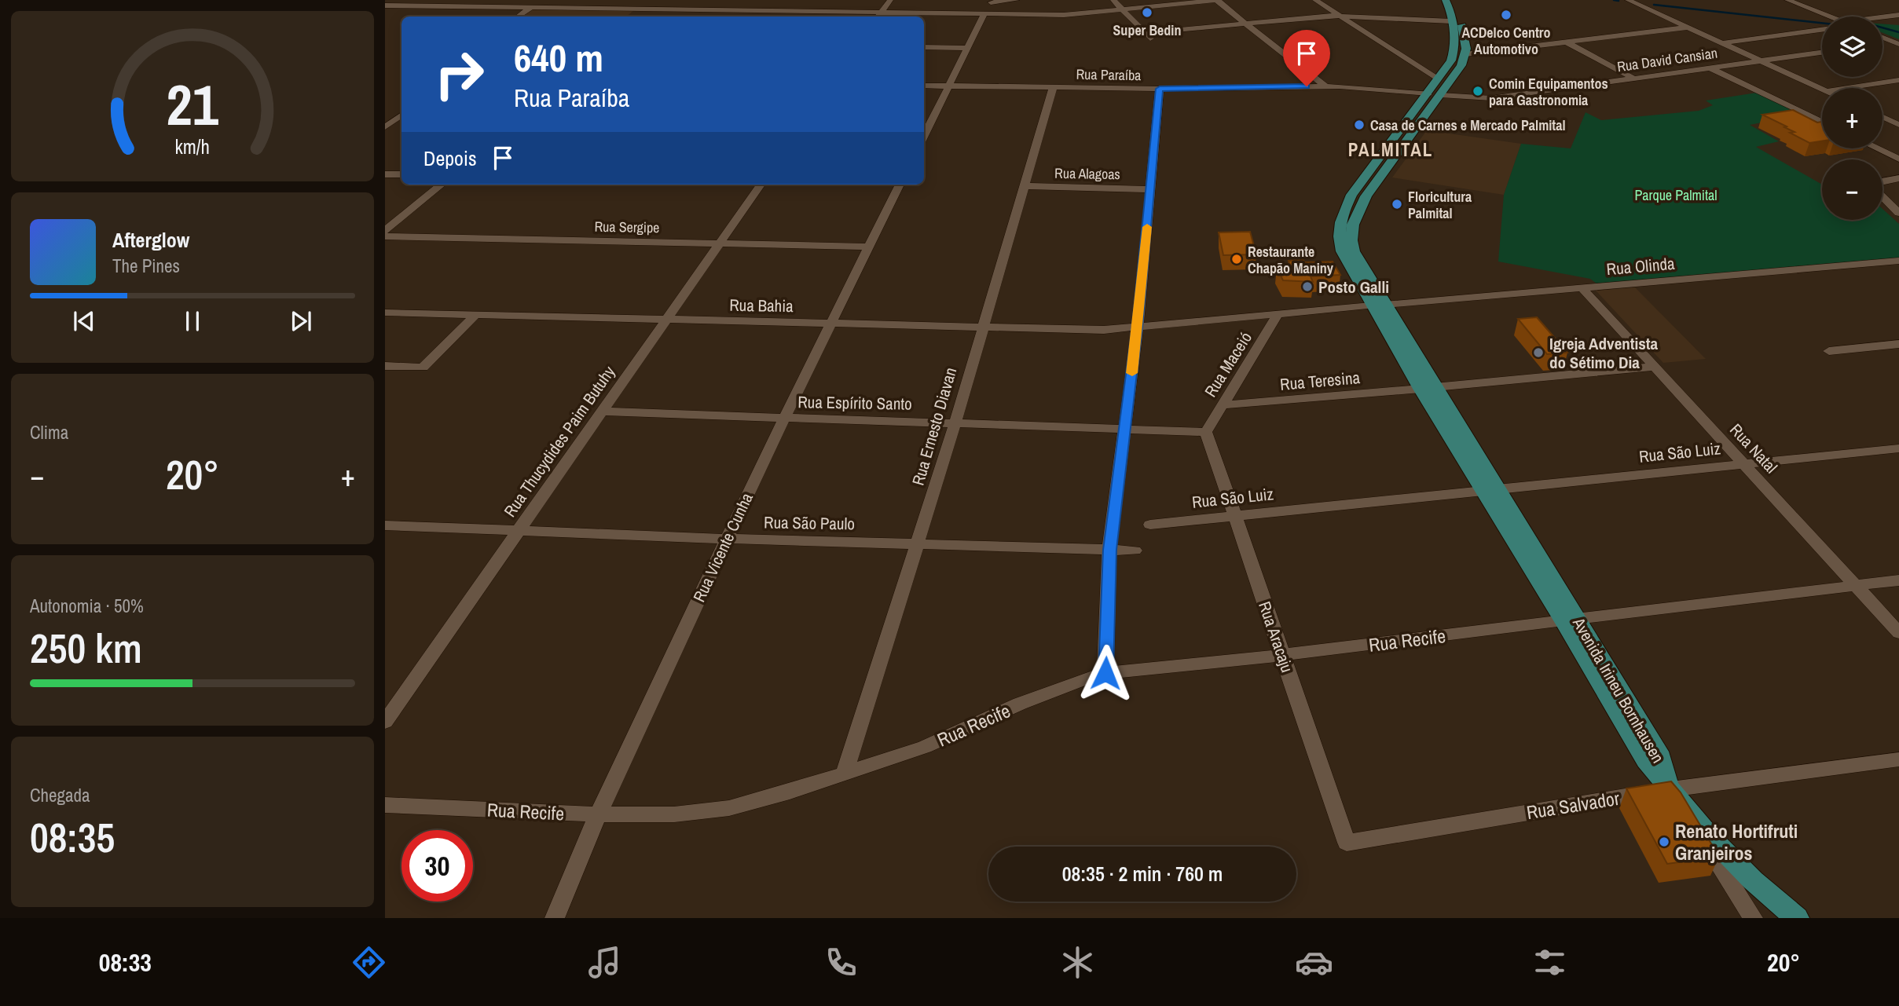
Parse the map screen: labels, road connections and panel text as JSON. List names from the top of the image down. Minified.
{"streets":{"main road":["Avenida Irineu Bornhausen"],"street":["Rua David Cansian","Rua Paraíba","Rua Alagoas","Rua Sergipe","Rua Olinda","Rua Bahia","Rua Maceió","Rua Teresina","Rua Espírito Santo","Rua Ernesto Diavan","Rua Thucydides Paim Butuhy","Rua Natal","Rua São Luiz","Rua São Paulo","Rua Vicente Cunha","Rua Aracaju","Rua Recife","Rua Salvador"]},"crossings":[["Rua David Cansian","Avenida Irineu Bornhausen"],["Rua Paraíba","Rua Ernesto Diavan"],["Rua Paraíba","Avenida Irineu Bornhausen"],["Rua Alagoas","Rua Ernesto Diavan"],["Rua Sergipe","Rua Thucydides Paim Butuhy"],["Rua Sergipe","Rua Vicente Cunha"],["Rua Olinda","Rua Bahia"],["Rua Olinda","Rua Maceió"],["Rua Olinda","Rua Natal"],["Rua Olinda","Avenida Irineu Bornhausen"],["Rua Bahia","Rua Ernesto Diavan"],["Rua Bahia","Rua Thucydides Paim Butuhy"],["Rua Bahia","Rua Vicente Cunha"],["Rua Maceió","Rua Teresina"],["Rua Maceió","Rua Espírito Santo"],["Rua Maceió","Rua Aracaju"],["Rua Teresina","Rua Natal"],["Rua Teresina","Avenida Irineu Bornhausen"],["Rua Espírito Santo","Rua Ernesto Diavan"],["Rua Espírito Santo","Rua Thucydides Paim Butuhy"],["Rua Espírito Santo","Rua Vicente Cunha"],["Rua Espírito Santo","Rua Aracaju"],["Rua Ernesto Diavan","Rua São Paulo"],["Rua Ernesto Diavan","Rua Recife"],["Rua Thucydides Paim Butuhy","Rua São Paulo"],["Rua Natal","Rua São Luiz"],["Rua Natal","Rua Recife"],["Rua São Luiz","Rua Aracaju"],["Rua São Luiz","Avenida Irineu Bornhausen"],["Rua São Paulo","Rua Vicente Cunha"],["Rua Vicente Cunha","Rua Recife"],["Rua Aracaju","Rua Recife"],["Rua Aracaju","Rua Salvador"],["Rua Recife","Avenida Irineu Bornhausen"],["Avenida Irineu Bornhausen","Rua Salvador"]],"districts":["PALMITAL"],"parks":["Parque Palmital"],"places":["Super Bedin","ACDelco Centro Automotivo","Comin Equipamentos para Gastronomia","Casa de Carnes e Mercado Palmital","Floricultura Palmital","Restaurante Chapão Maniny","Posto Galli","Igreja Adventista do Sétimo Dia","Renato Hortifruti Granjeiros"],"page":{"map_buttons":["+","−"],"turn":["640 m","Rua Paraíba"],"then":"Depois","song":["Afterglow","The Pines"],"tile":["Clima",["Autonomia · 50%","250 km"],["Chegada","08:35"]],"heat":["−","20°","+"],"limit":"30","trip":"08:35 · 2 min · 760 m","tabs":["08:33","20°"],"gauge":["21","km/h"]}}
